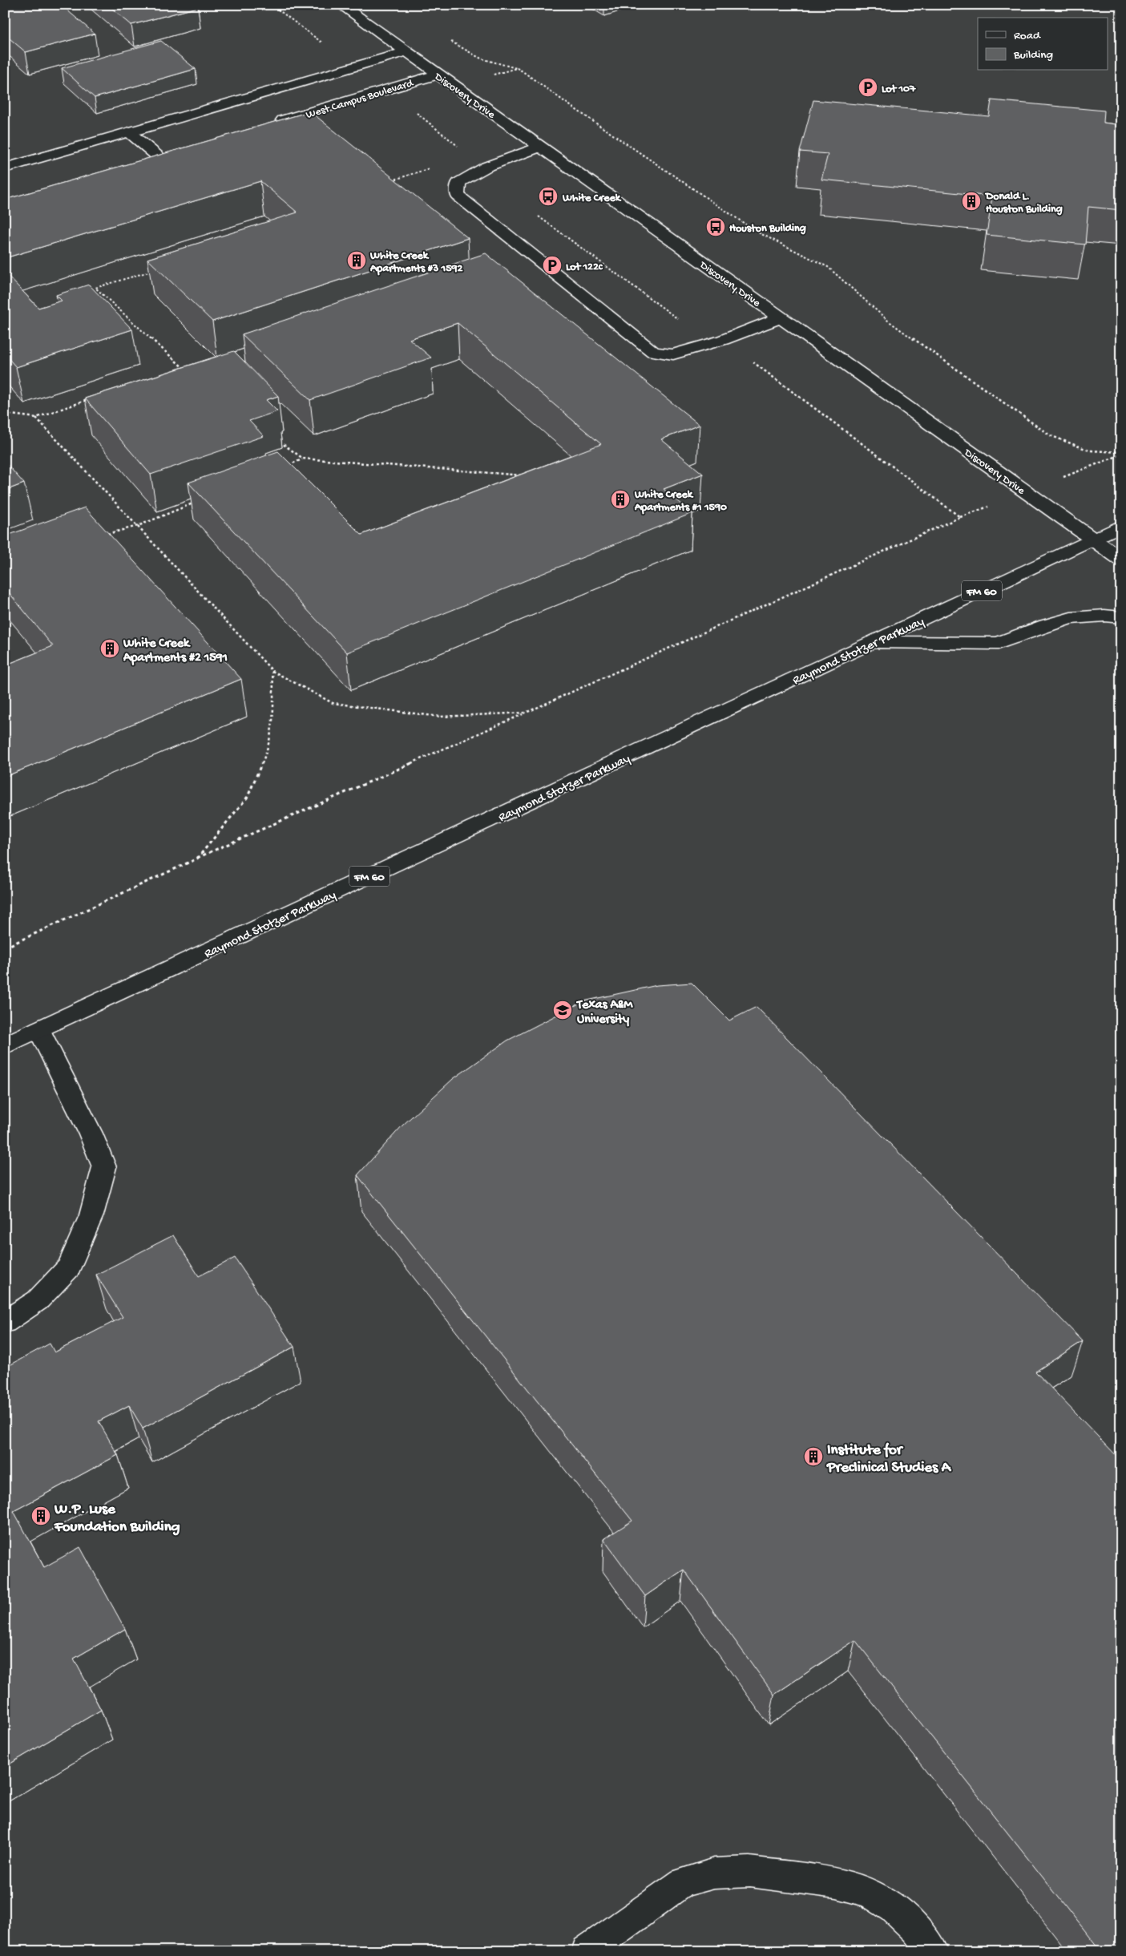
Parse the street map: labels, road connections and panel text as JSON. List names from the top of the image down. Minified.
{"streets":{"street":["Discovery Drive","West Campus Boulevard","FM 60","Raymond Stotzer Parkway"]},"crossings":[["Discovery Drive","West Campus Boulevard"],["Discovery Drive","Raymond Stotzer Parkway"]],"places":{"parking":["Lot 107","Lot 122c"],"bus stop":["White Creek","Houston Building"],"building":["Donald L. Houston Building","White Creek Apartments #3 1592","White Creek Apartments #1 1590","White Creek Apartments #2 1591","Institute for Preclinical Studies A","W.P. Luse Foundation Building"],"school or university":["Texas A&M University"]},"legend":["Road","Building"]}
